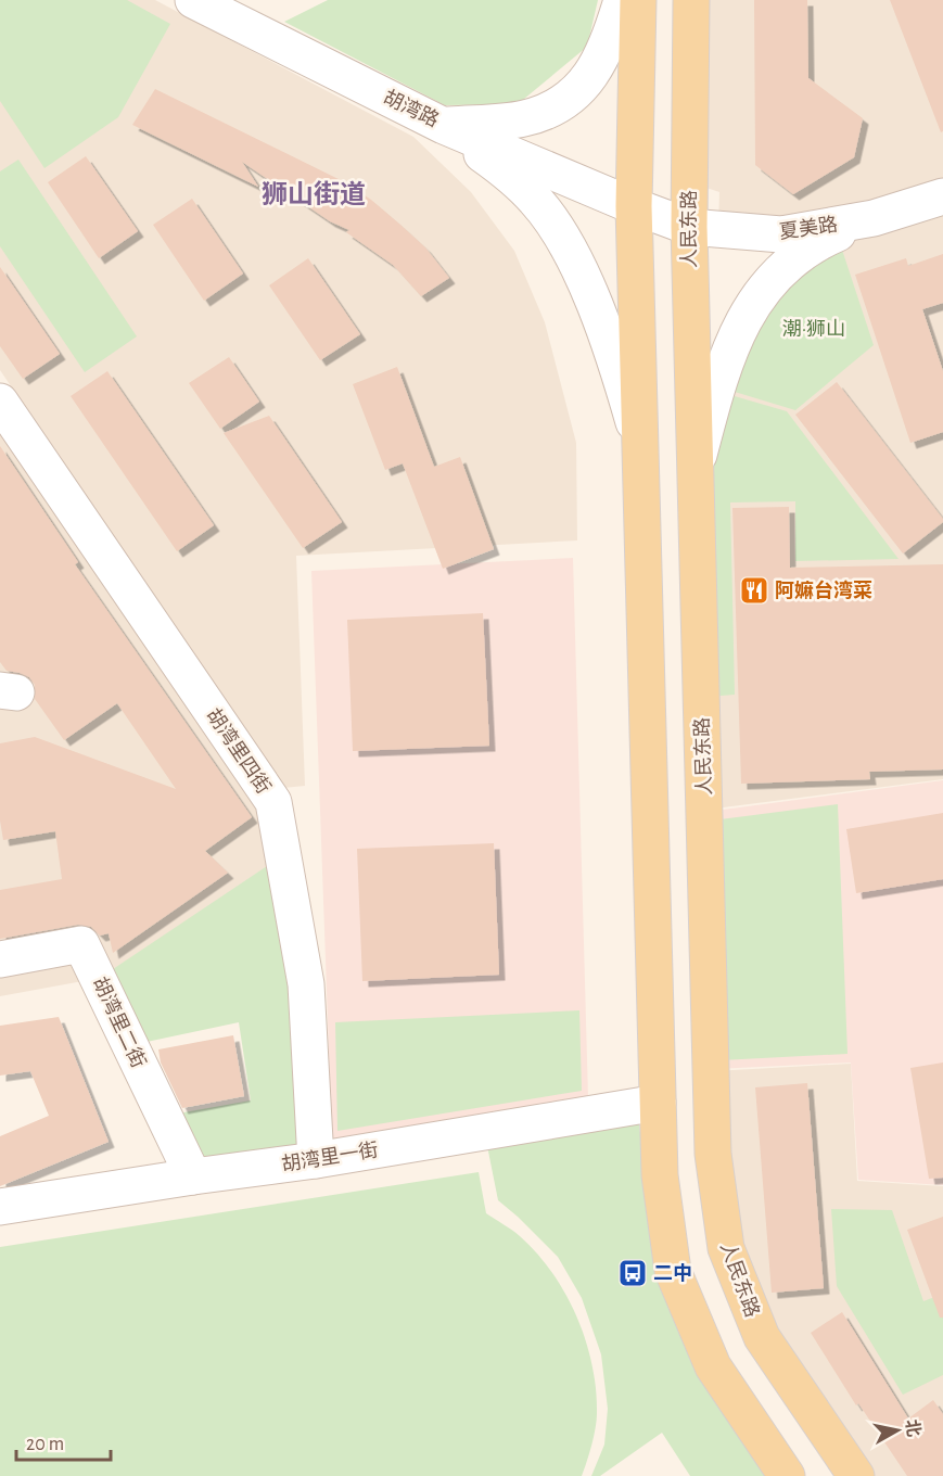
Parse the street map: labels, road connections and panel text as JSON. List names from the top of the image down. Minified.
{"streets":{"main road":["人民东路"],"street":["胡湾路","夏美路","胡湾里四街","胡湾里二街","胡湾里一街"]},"crossings":[["胡湾路","夏美路"],["夏美路","人民东路"],["胡湾里四街","胡湾里一街"],["胡湾里二街","胡湾里一街"]],"districts":["狮山街道"],"parks":["潮·狮山"],"places":{"restaurant":["阿嫲台湾菜"],"bus stop":["二中"]},"scale_bar":"20 m","north":"right"}
